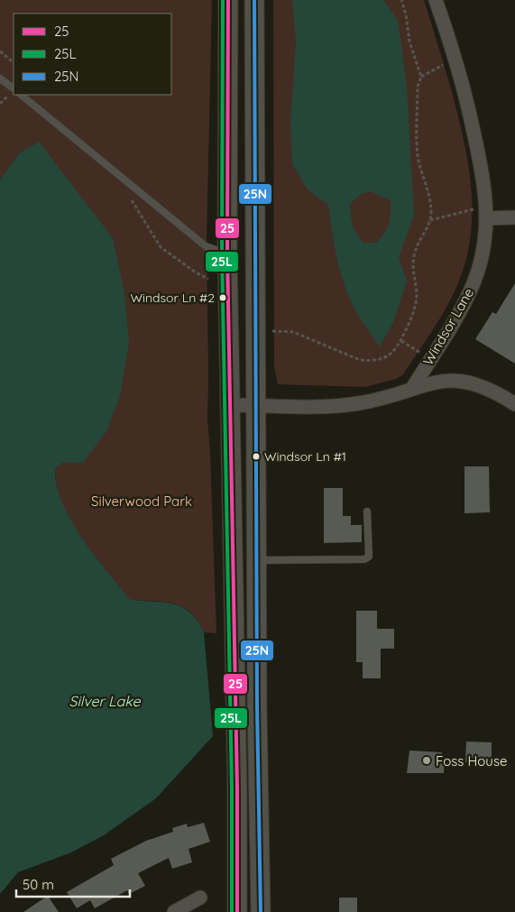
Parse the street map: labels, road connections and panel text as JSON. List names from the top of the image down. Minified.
{"streets":{"street":["Windsor Lane"]},"water":["Silver Lake"],"parks":["Silverwood Park"],"places":["Windsor Ln #2","Windsor Ln #1","Foss House"],"lines":["transit line 25","transit line 25L","transit line 25N"],"legend":["25","25L","25N"],"scale_bar":"50 m"}
